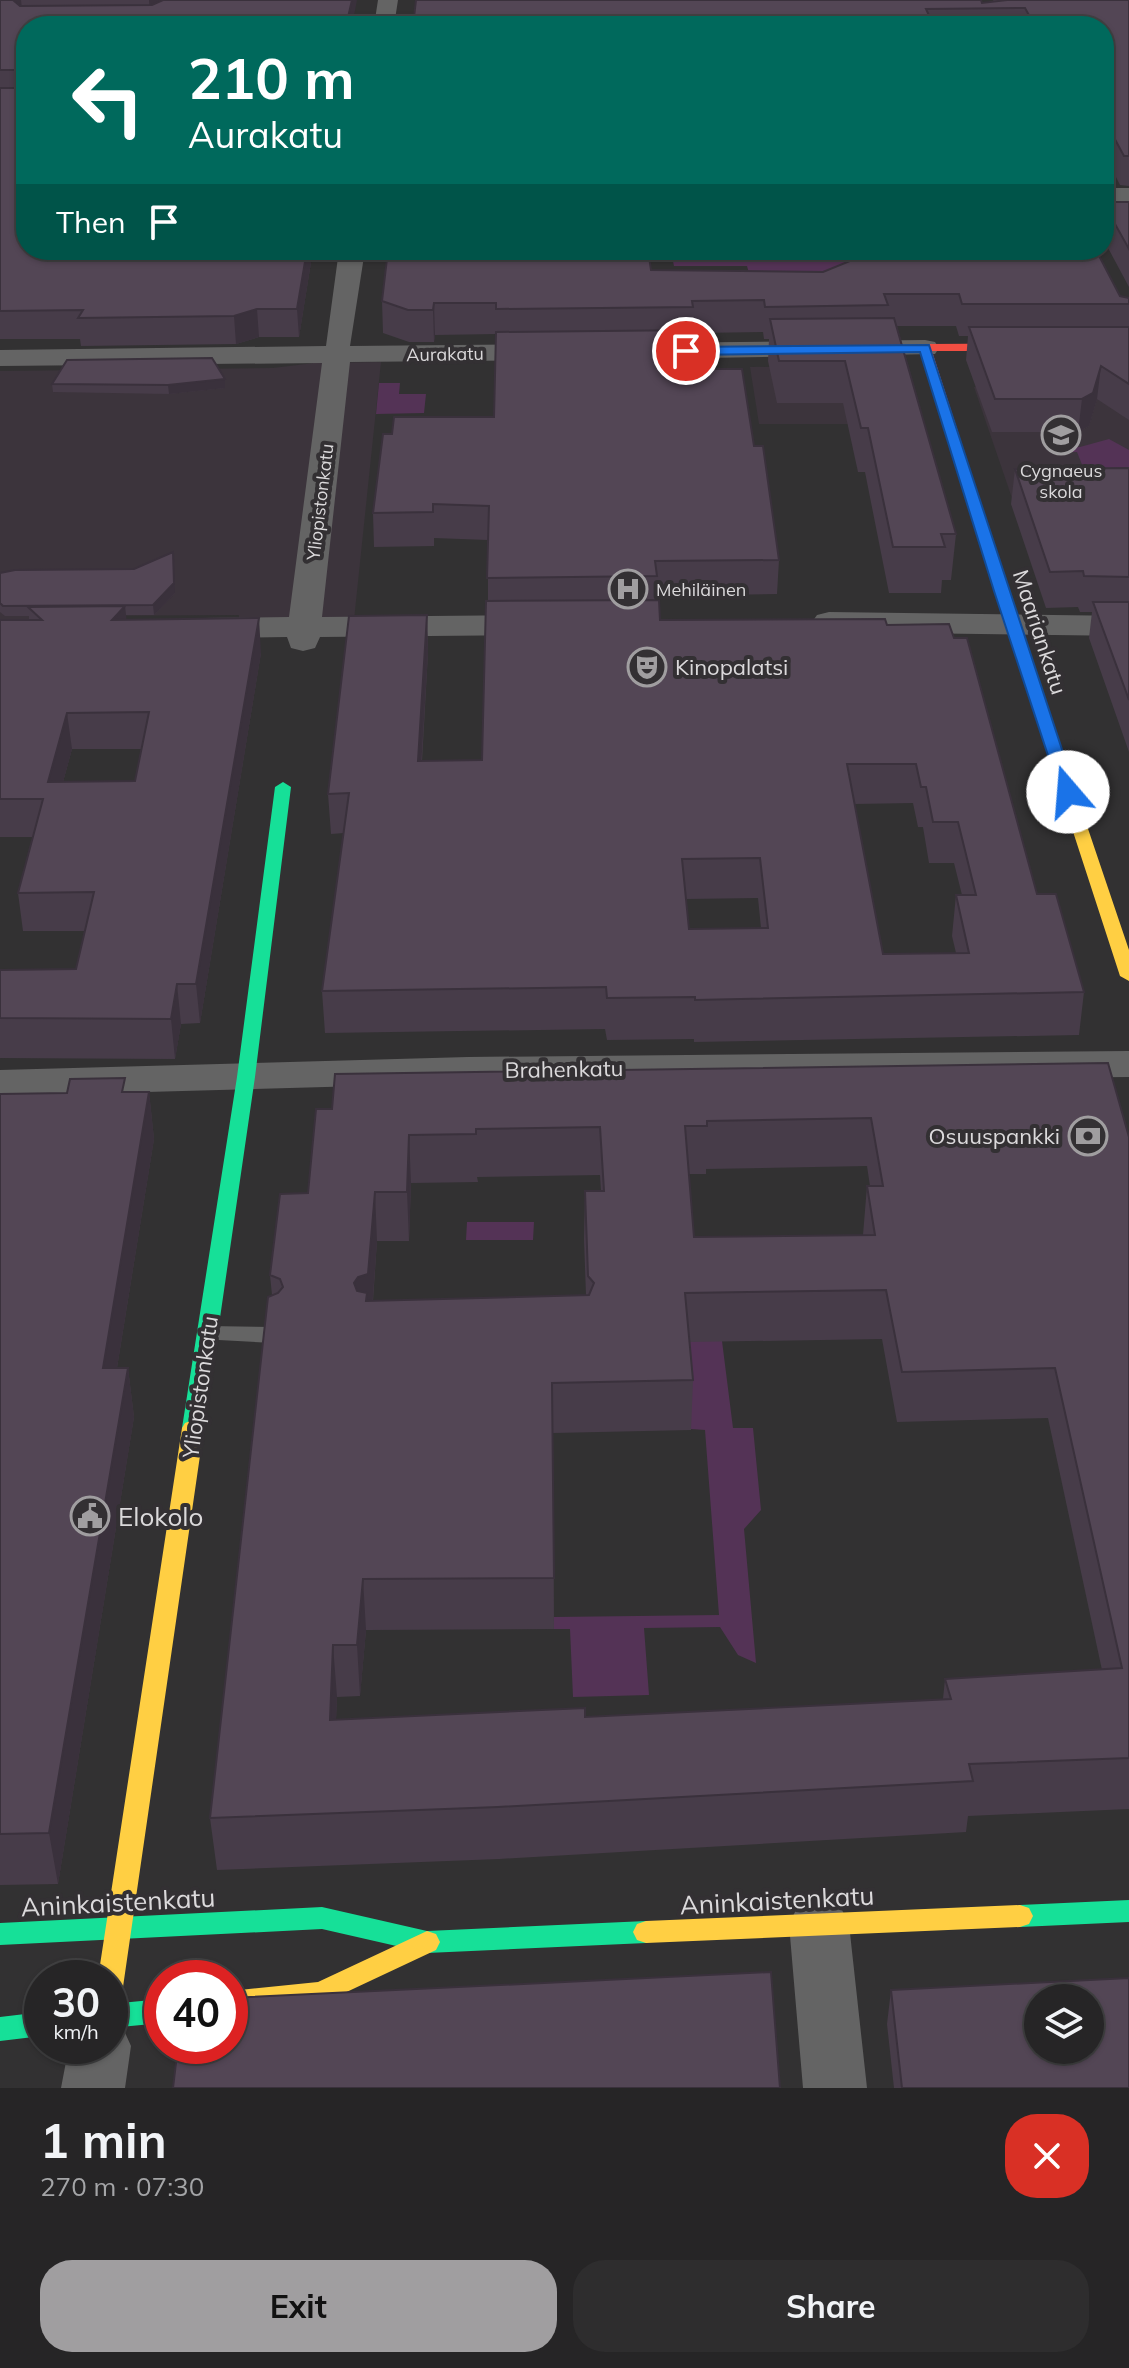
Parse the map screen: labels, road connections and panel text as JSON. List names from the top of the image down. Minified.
{"streets":{"street":["Aurakatu","Yliopistonkatu","Maariankatu","Brahenkatu","Aninkaistenkatu"]},"crossings":[["Yliopistonkatu","Brahenkatu"],["Yliopistonkatu","Aninkaistenkatu"]],"places":{"school or university":["Cygnaeus skola"],"hospital":["Mehiläinen"],"theatre":["Kinopalatsi"],"bank":["Osuuspankki"],"public building":["Elokolo"]},"page":{"turn":["210 m","Aurakatu"],"then":"Then","speed":"30 km/h","limit":"40","heading":["1 min","270 m · 07:30"],"buttons":["Exit","Share"]}}
